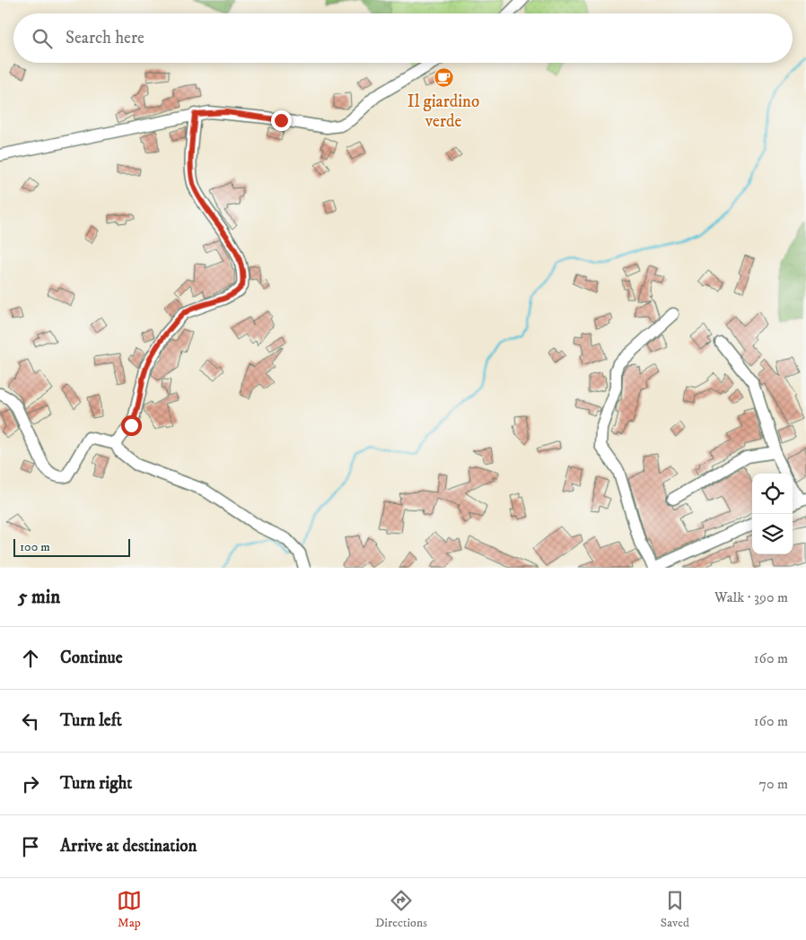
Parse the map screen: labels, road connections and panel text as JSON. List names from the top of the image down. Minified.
{"places":{"cafe":["Il giardino verde"]},"scale_bar":"100 m","page":{"search":"Search here","scale":"100 m","heading":["5 min","Walk · 390 m"],"list":[["Continue","160 m"],["Turn left","160 m"],["Turn right","70 m"],"Arrive at destination"],"nav":["Map","Directions","Saved"]}}
